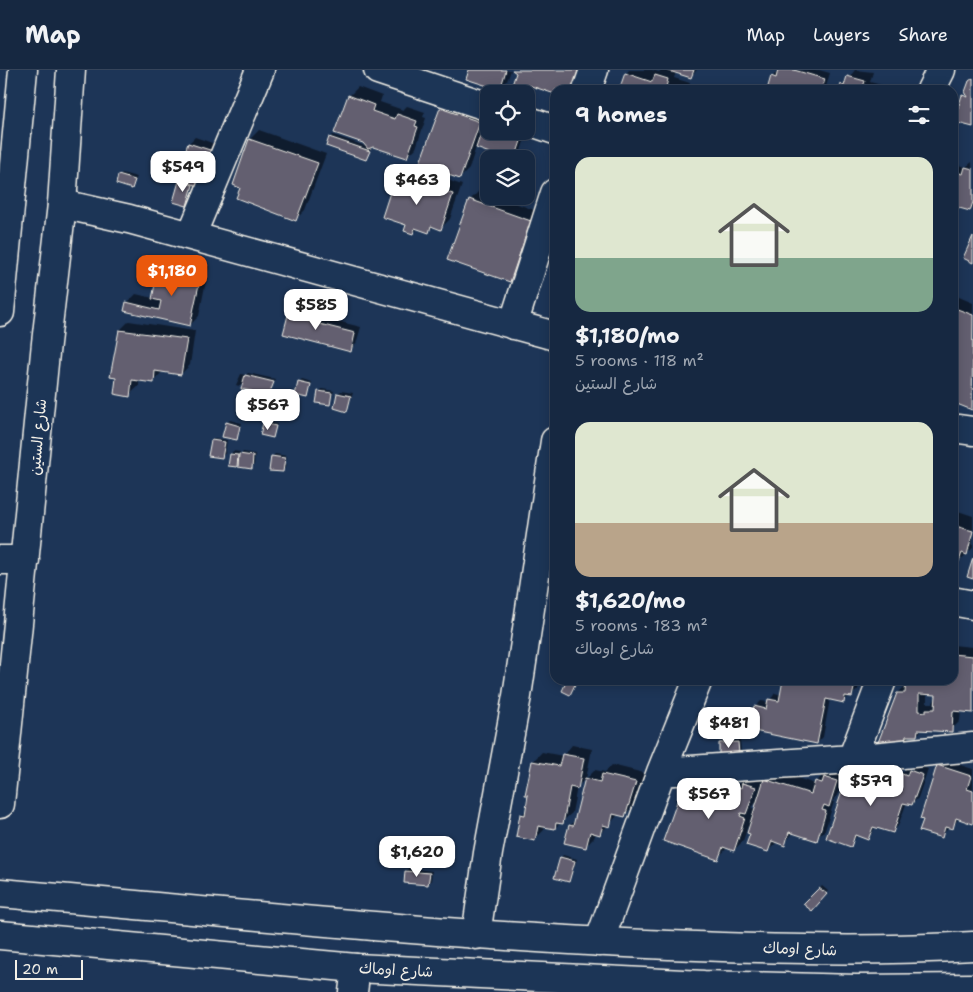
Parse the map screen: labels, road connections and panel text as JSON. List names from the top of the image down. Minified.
{"streets":{"main road":["شارع الستين","شارع اوماك"]},"scale_bar":"20 m","page":{"header":"Map","nav":["Map","Layers","Share"],"heading":"9 homes","list":[{"name":"$1,180/mo","note":"5 rooms · 118 m² · شارع الستين"},{"name":"$1,620/mo","note":"5 rooms · 183 m² · شارع اوماك"}],"price":["$549","$463","$1,180","$585","$567","$481","$579","$567","$1,620"],"scale":"20 m"}}
